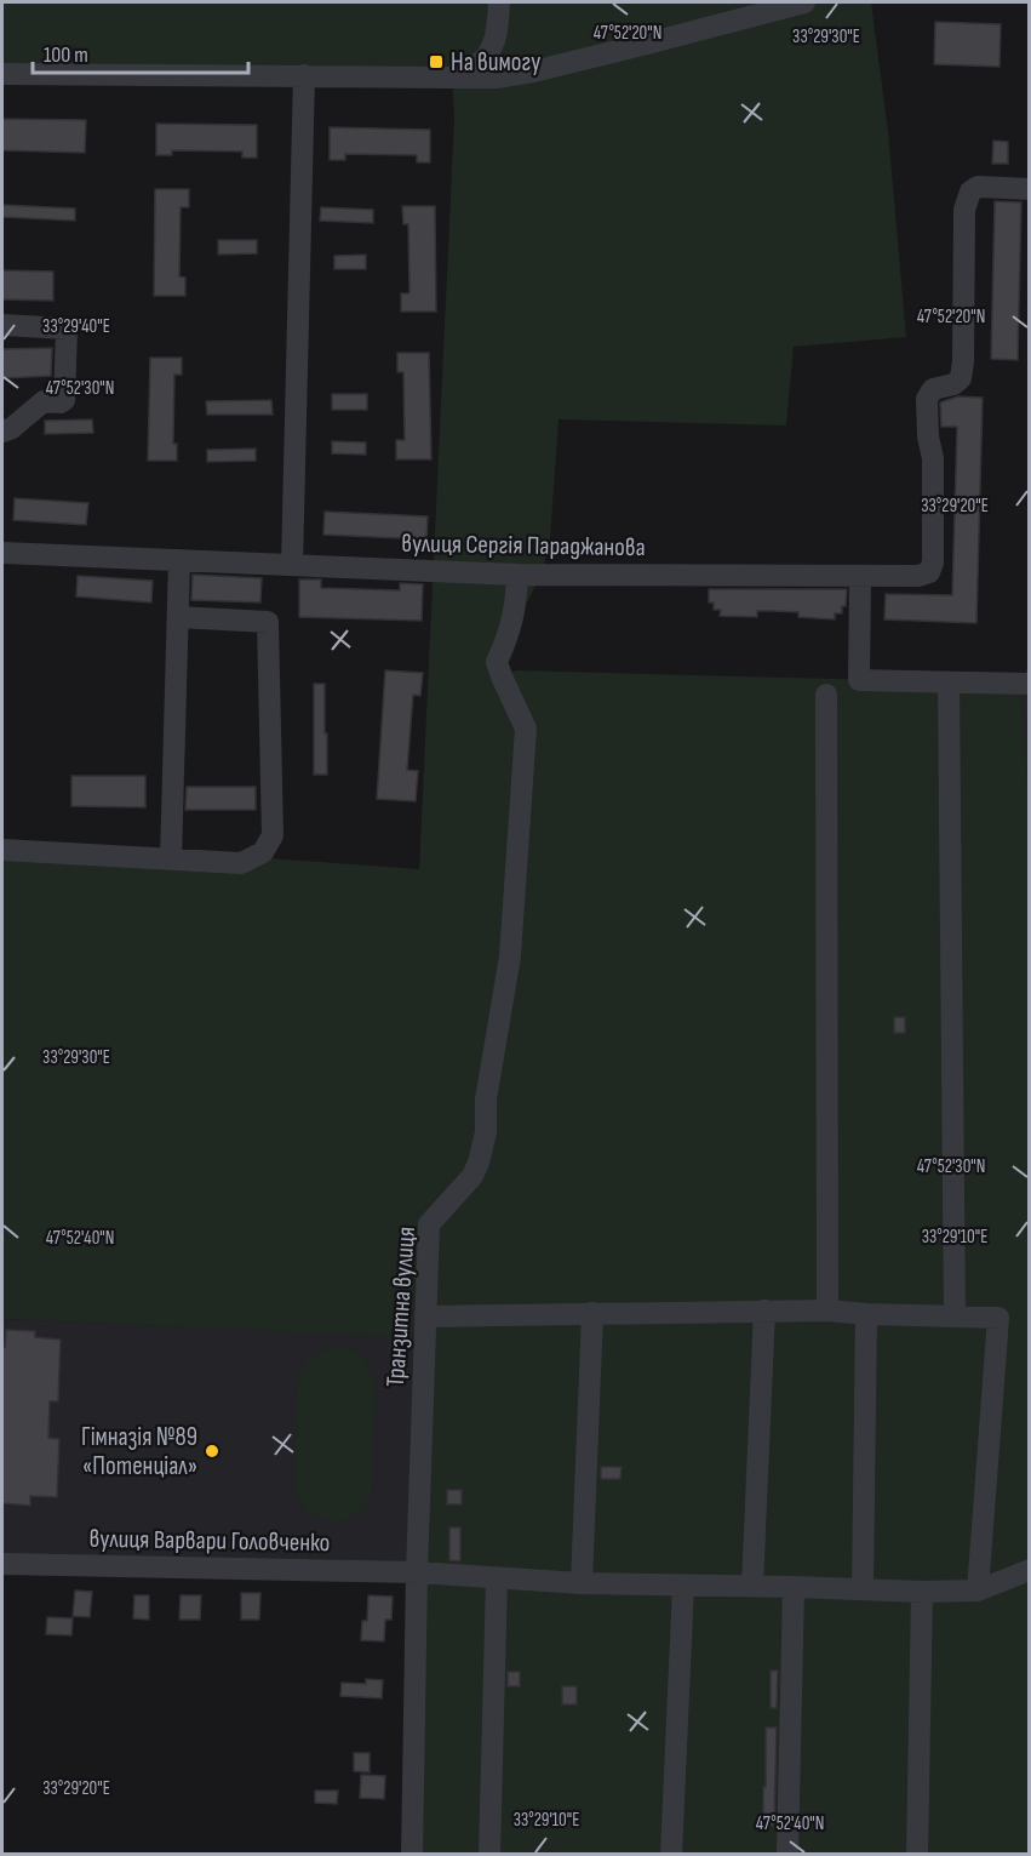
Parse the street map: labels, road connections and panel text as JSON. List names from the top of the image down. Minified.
{"streets":{"street":["вулиця Сергія Параджанова","Транзитна вулиця","вулиця Варвари Головченко"]},"crossings":[["вулиця Сергія Параджанова","Транзитна вулиця"],["Транзитна вулиця","вулиця Варвари Головченко"]],"places":{"transit":["На вимогу"],"other":["Гімназія №89 «Потенціал»"]},"scale_bar":"100 m","coordinates":["47°52'20\"N","33°29'30\"E","33°29'40\"E","47°52'30\"N","33°29'20\"E","33°29'10\"E","47°52'40\"N"]}
